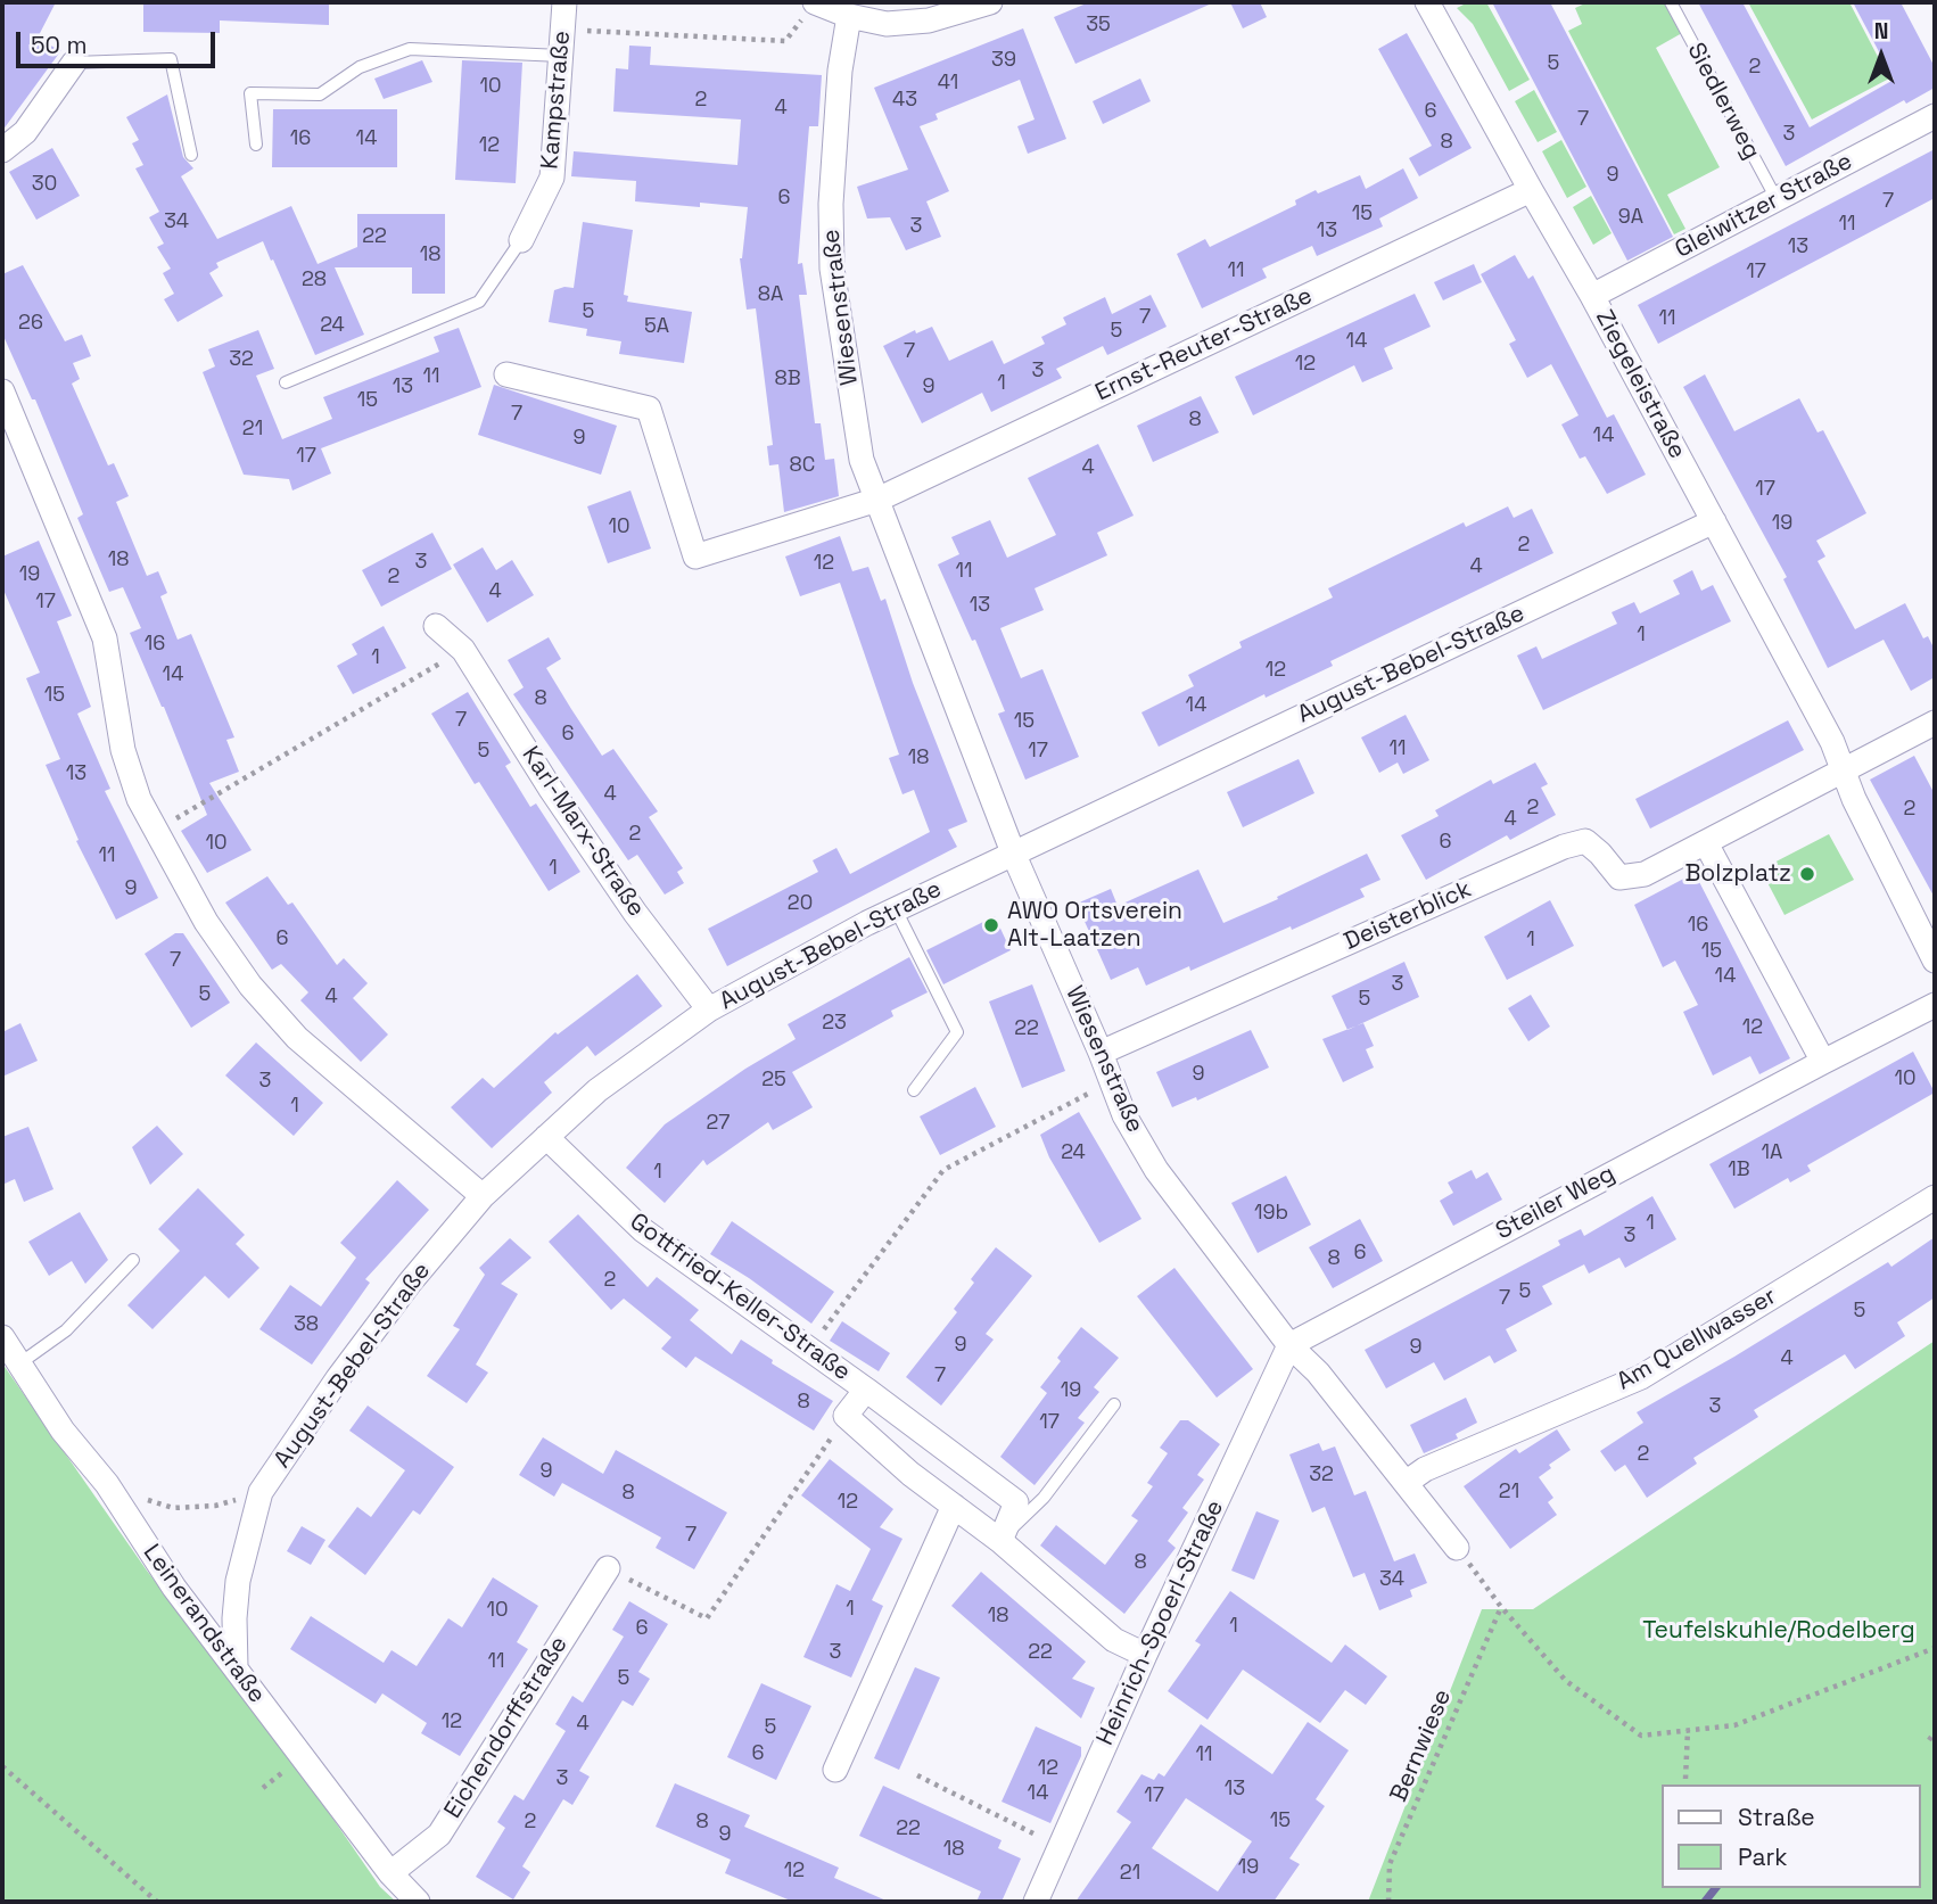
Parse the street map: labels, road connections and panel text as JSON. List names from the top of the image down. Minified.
{"streets":{"street":["Kampstraße","Gleiwitzer Straße","Wiesenstraße","Ernst-Reuter-Straße","Ziegeleistraße","August-Bebel-Straße","Karl-Marx-Straße","Deisterblick","Steiler Weg","Gottfried-Keller-Straße","Am Quellwasser","Heinrich-Spoerl-Straße","Leinerandstraße","Eichendorffstraße"],"lane":["Siedlerweg"],"path":["Bernwiese"]},"crossings":[["Siedlerweg","Gleiwitzer Straße"],["Gleiwitzer Straße","Ziegeleistraße"],["Wiesenstraße","Ernst-Reuter-Straße"],["Wiesenstraße","August-Bebel-Straße"],["Wiesenstraße","Deisterblick"],["Wiesenstraße","Steiler Weg"],["Wiesenstraße","Am Quellwasser"],["Wiesenstraße","Heinrich-Spoerl-Straße"],["Ernst-Reuter-Straße","Ziegeleistraße"],["Ziegeleistraße","August-Bebel-Straße"],["August-Bebel-Straße","Karl-Marx-Straße"],["August-Bebel-Straße","Gottfried-Keller-Straße"],["August-Bebel-Straße","Leinerandstraße"],["Steiler Weg","Heinrich-Spoerl-Straße"],["Gottfried-Keller-Straße","Heinrich-Spoerl-Straße"],["Leinerandstraße","Eichendorffstraße"]],"parks":["Teufelskuhle/Rodelberg"],"places":["Bolzplatz","AWO Ortsverein Alt-Laatzen"],"house_numbers":["35","39","5","2","41","10","2","43","4","6","7","3","16","14","8","12","9","30","6","7","15","9A","34","11","3","13","22","13","18","11","17","28","8A","5","7","11","26","24","5A","5","14","7","32","12","3","11","8B","1","13","9","15","7","8","21","14","9","17","8C","4","17","19","10","2","18","3","12","4","11","19","2","4","17","13","1","16","1","12","14","15","8","14","7","15","6","11","5","17","18","13","4","2","2","4","2","6","10","11","1","9","20","16","6","1","15","7","14","3","5","4","5","23","12","22","9","10","25","3","1","27","24","1A","1B","1","19b","1","3","6","8","2","5","7","5","38","9","9","4","7","19","8","3","17","2","9","32","21","8","12","7","8","34","1","10","18","1","6","3","22","11","5","12","4","5","6","11","12","3","13","14","17","15","2","8","22","9","18","19","12","21"],"legend":["Straße","Park"],"scale_bar":"50 m","north":"top"}
